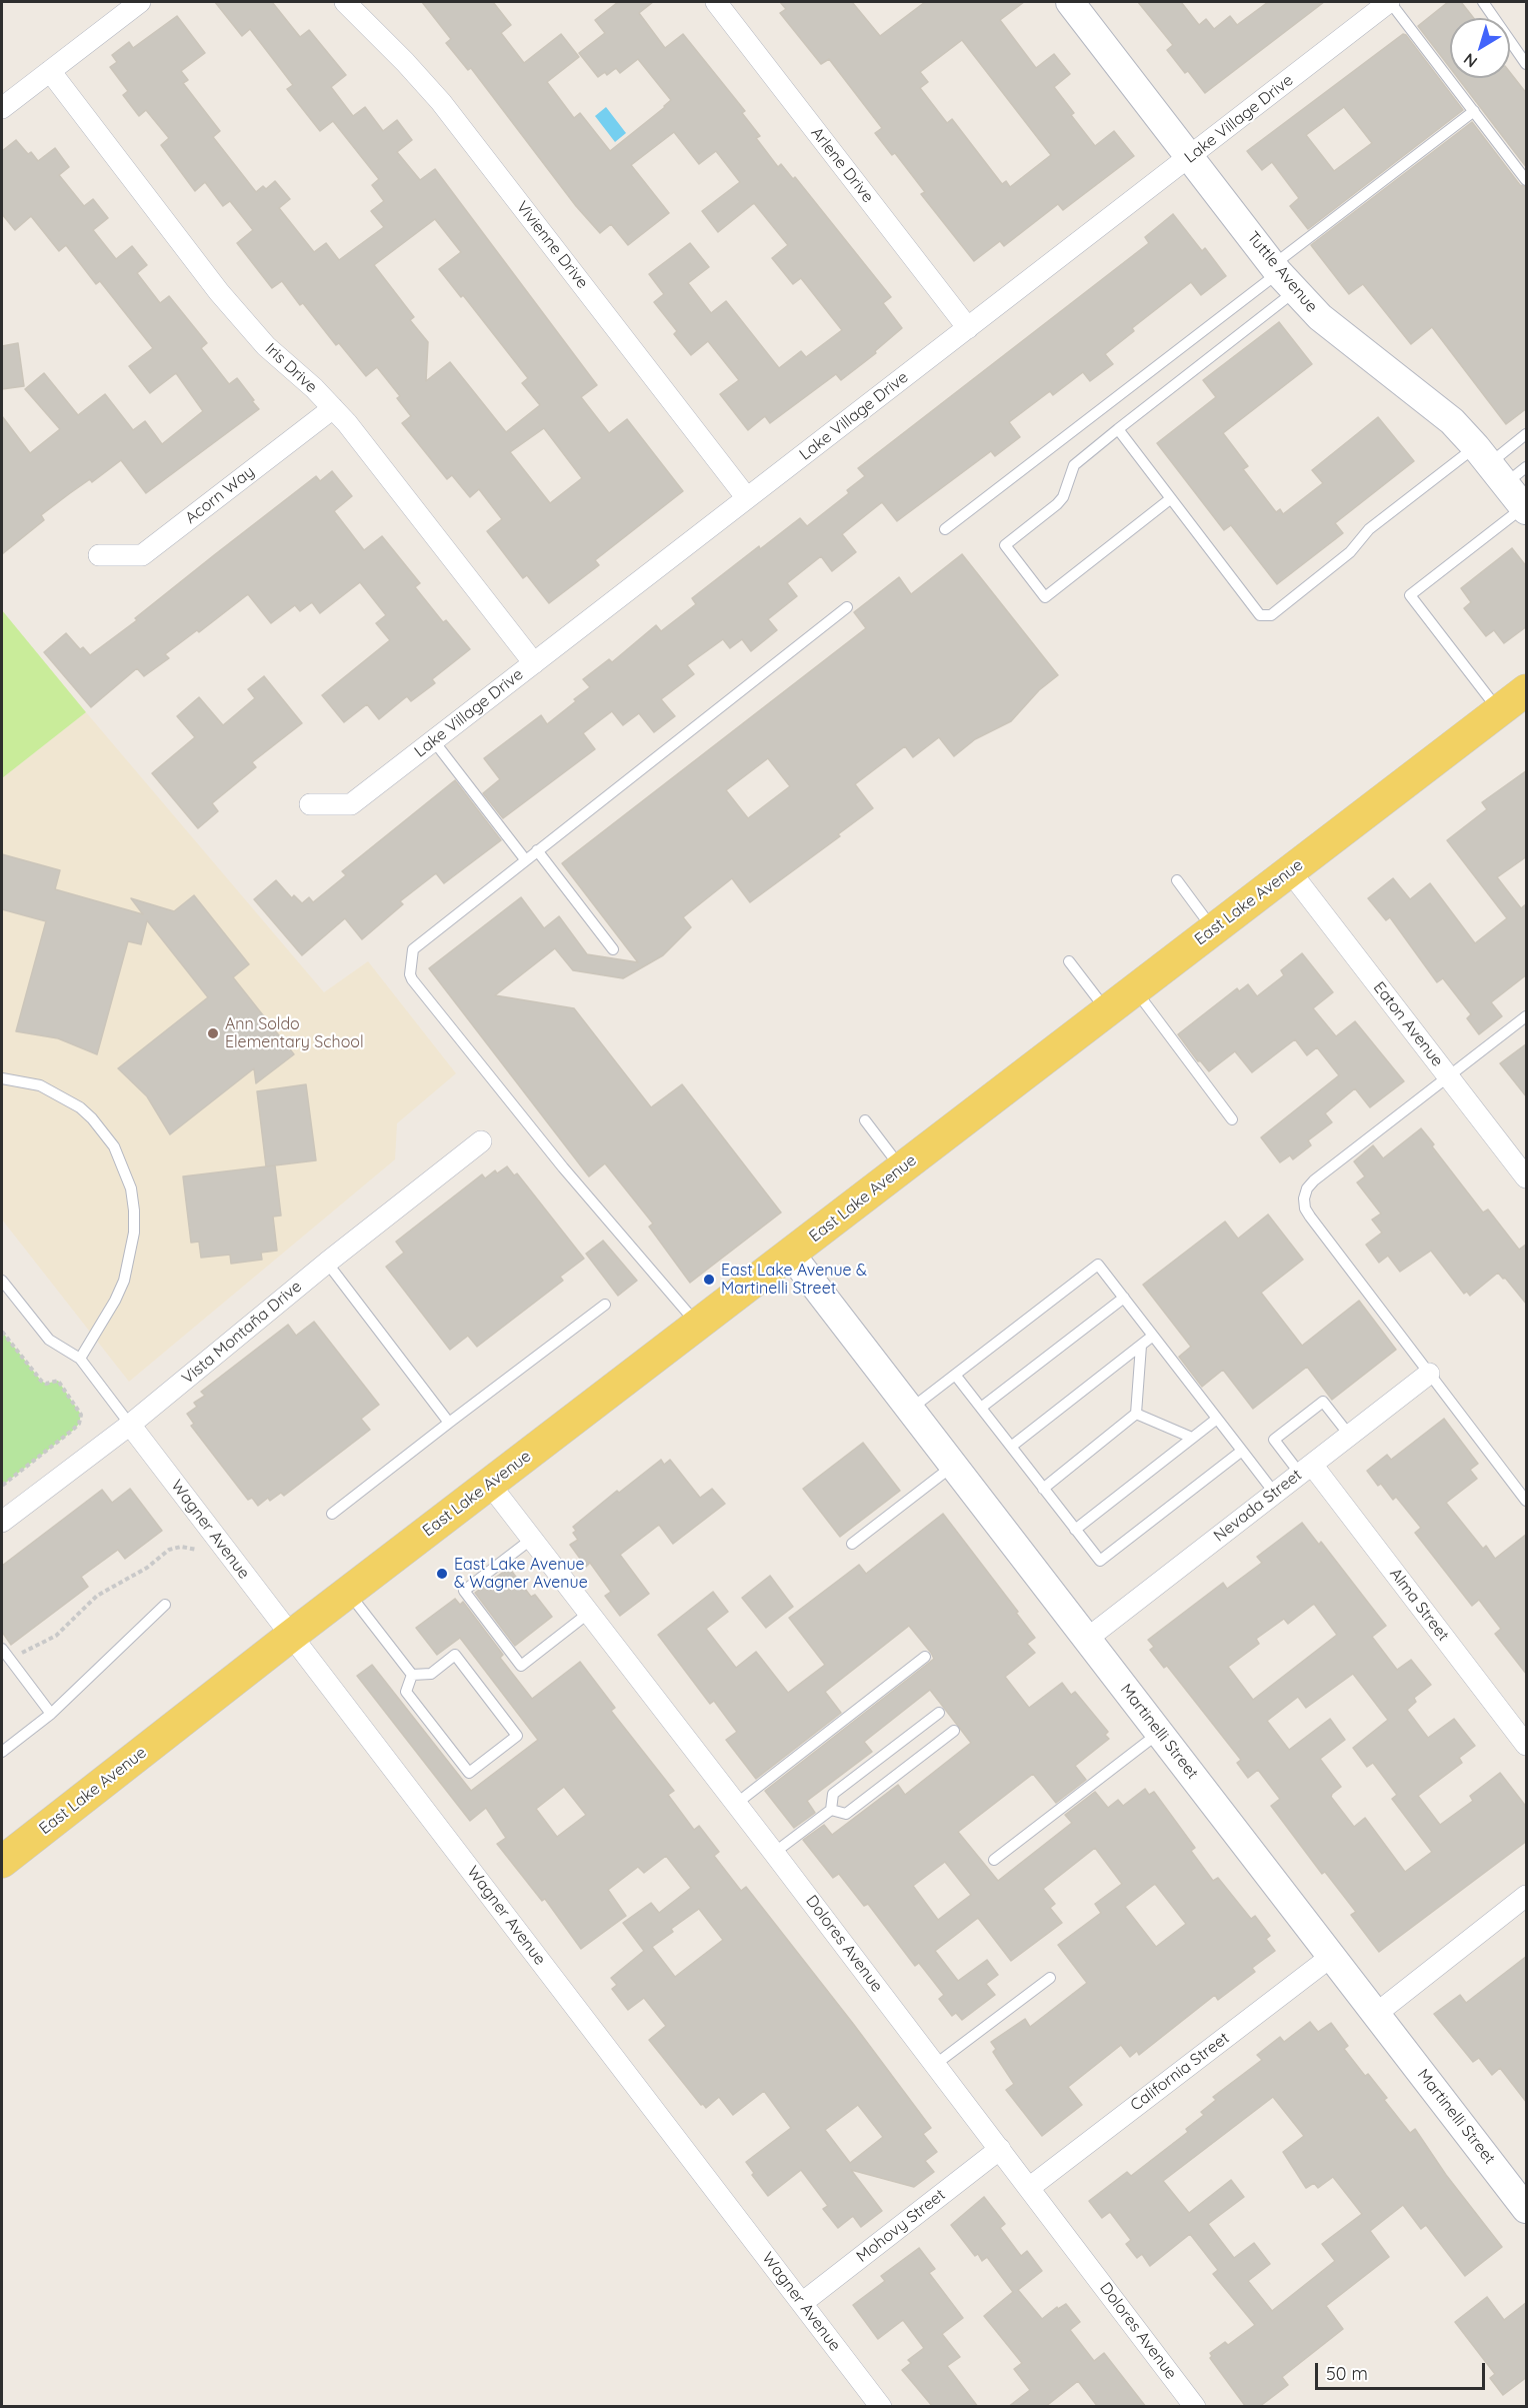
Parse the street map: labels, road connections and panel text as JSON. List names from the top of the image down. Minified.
{"streets":{"main road":["East Lake Avenue"],"street":["Lake Village Drive","Arlene Drive","Vivienne Drive","Tuttle Avenue","Iris Drive","Acorn Way","Eaton Avenue","Vista Montaña Drive","Nevada Street","Wagner Avenue","Alma Street","Martinelli Street","Dolores Avenue","California Street","Mohovy Street"]},"crossings":[["Lake Village Drive","Arlene Drive"],["Lake Village Drive","Vivienne Drive"],["Lake Village Drive","Tuttle Avenue"],["Lake Village Drive","Iris Drive"],["Iris Drive","Acorn Way"],["East Lake Avenue","Eaton Avenue"],["East Lake Avenue","Wagner Avenue"],["East Lake Avenue","Martinelli Street"],["East Lake Avenue","Dolores Avenue"],["Vista Montaña Drive","Wagner Avenue"],["Nevada Street","Alma Street"],["Nevada Street","Martinelli Street"],["Wagner Avenue","Mohovy Street"],["Martinelli Street","California Street"],["Dolores Avenue","California Street"],["Dolores Avenue","Mohovy Street"]],"places":["Ann Soldo Elementary School","East Lake Avenue & Martinelli Street","East Lake Avenue & Wagner Avenue"],"scale_bar":"50 m","north":"bottom left"}
